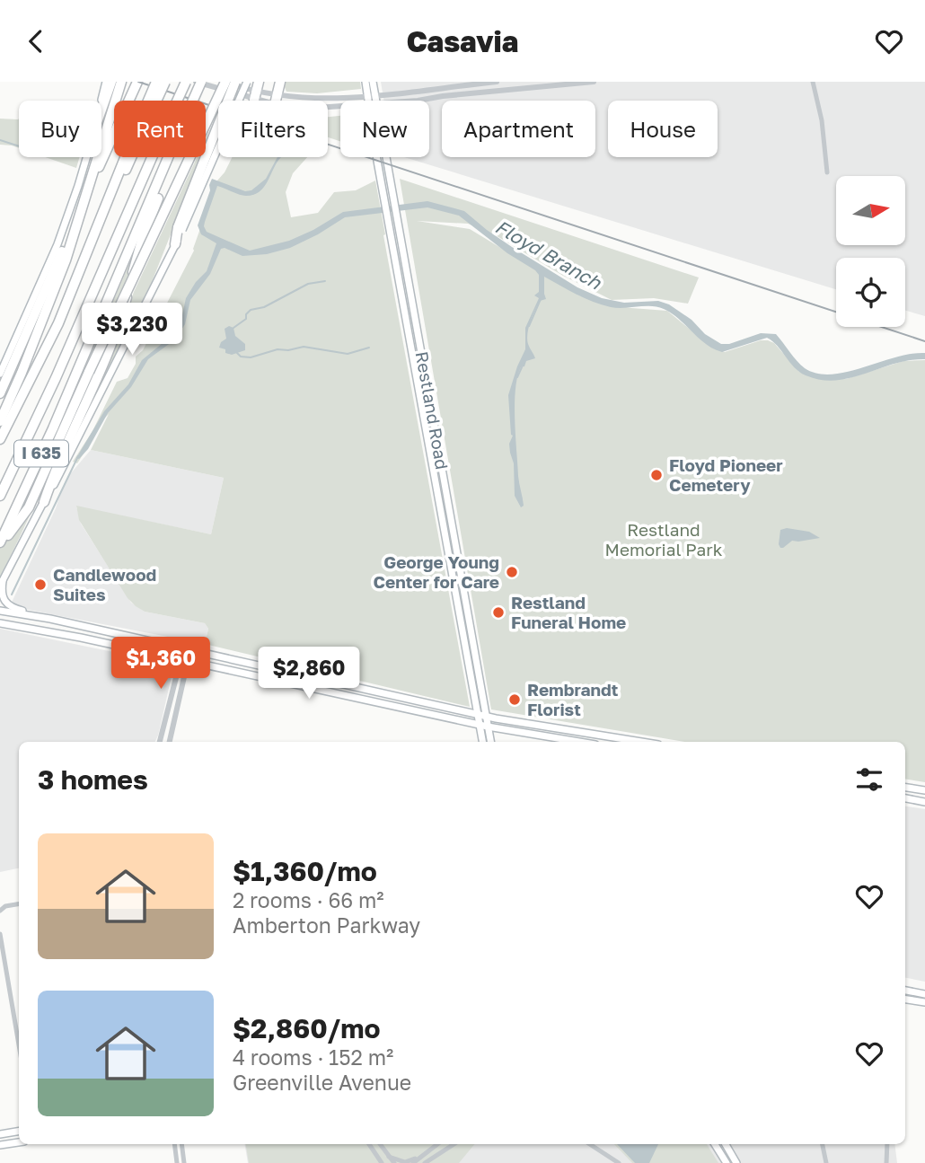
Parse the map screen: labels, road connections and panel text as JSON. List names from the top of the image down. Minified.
{"streets":{"highway":["I 635"],"main road":["Restland Road"]},"water":["Floyd Branch"],"parks":["Restland Memorial Park"],"places":["Floyd Pioneer Cemetery","George Young Center for Care","Candlewood Suites","Restland Funeral Home","Rembrandt Florist"],"north":"right","page":{"header":"Casavia","chip":["Buy","Rent","Filters","New","Apartment","House"],"price":["$3,230","$1,360","$2,860"],"heading":"3 homes","list":[{"name":"$1,360/mo","note":"2 rooms · 66 m² · Amberton Parkway"},{"name":"$2,860/mo","note":"4 rooms · 152 m² · Greenville Avenue"}]}}
